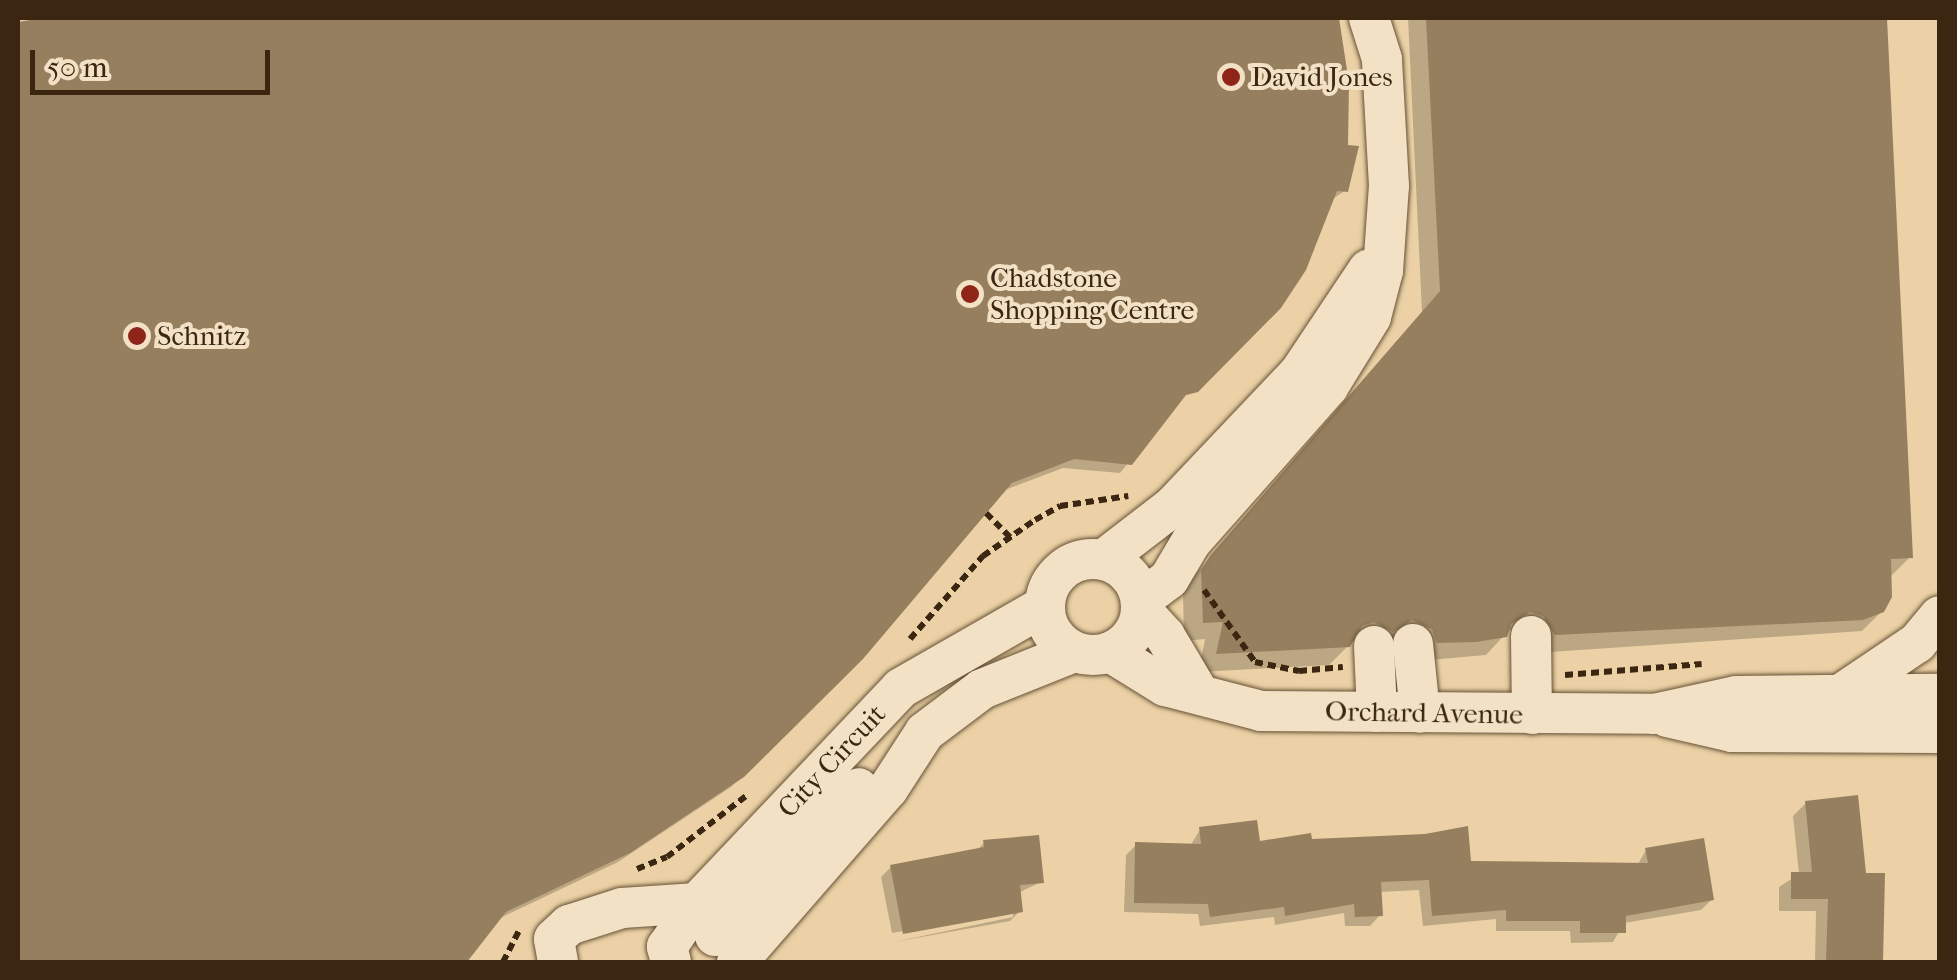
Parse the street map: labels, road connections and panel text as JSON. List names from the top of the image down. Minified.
{"streets":{"street":["Orchard Avenue","City Circuit"]},"crossings":[["Orchard Avenue","City Circuit"]],"places":["David Jones","Chadstone Shopping Centre","Schnitz"],"scale_bar":"50 m"}
